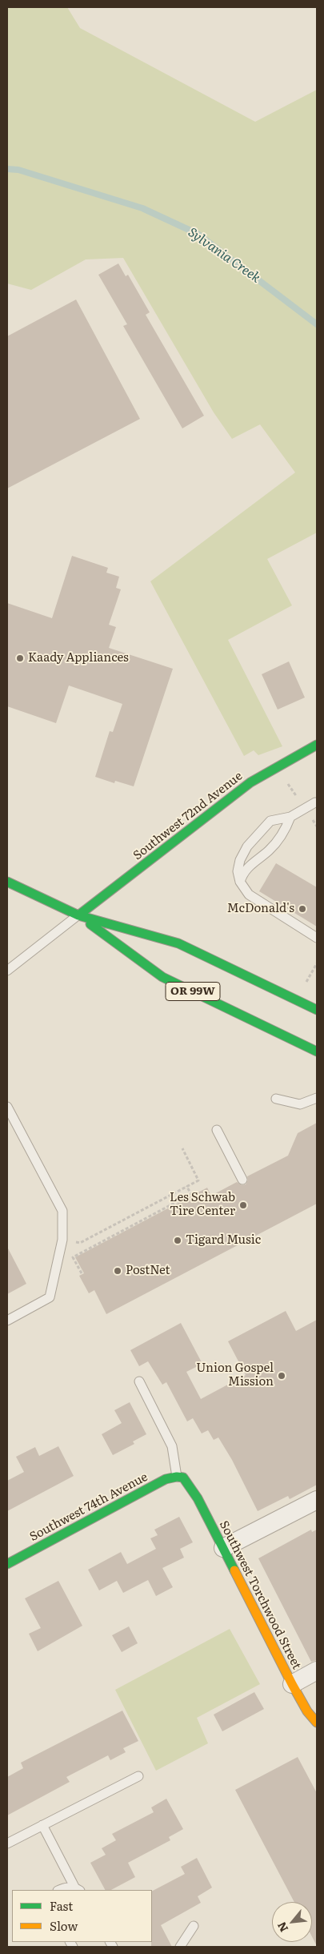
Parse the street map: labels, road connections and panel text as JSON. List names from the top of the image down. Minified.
{"streets":{"main road":["Southwest 72nd Avenue","OR 99W","Southwest 74th Avenue","Southwest Torchwood Street"]},"crossings":[["Southwest 72nd Avenue","OR 99W"],["Southwest 74th Avenue","Southwest Torchwood Street"]],"water":["Sylvania Creek"],"places":["Kaady Appliances","McDonald's","Les Schwab Tire Center","Tigard Music","PostNet","Union Gospel Mission"],"legend":["Fast","Slow"],"north":"bottom left"}
